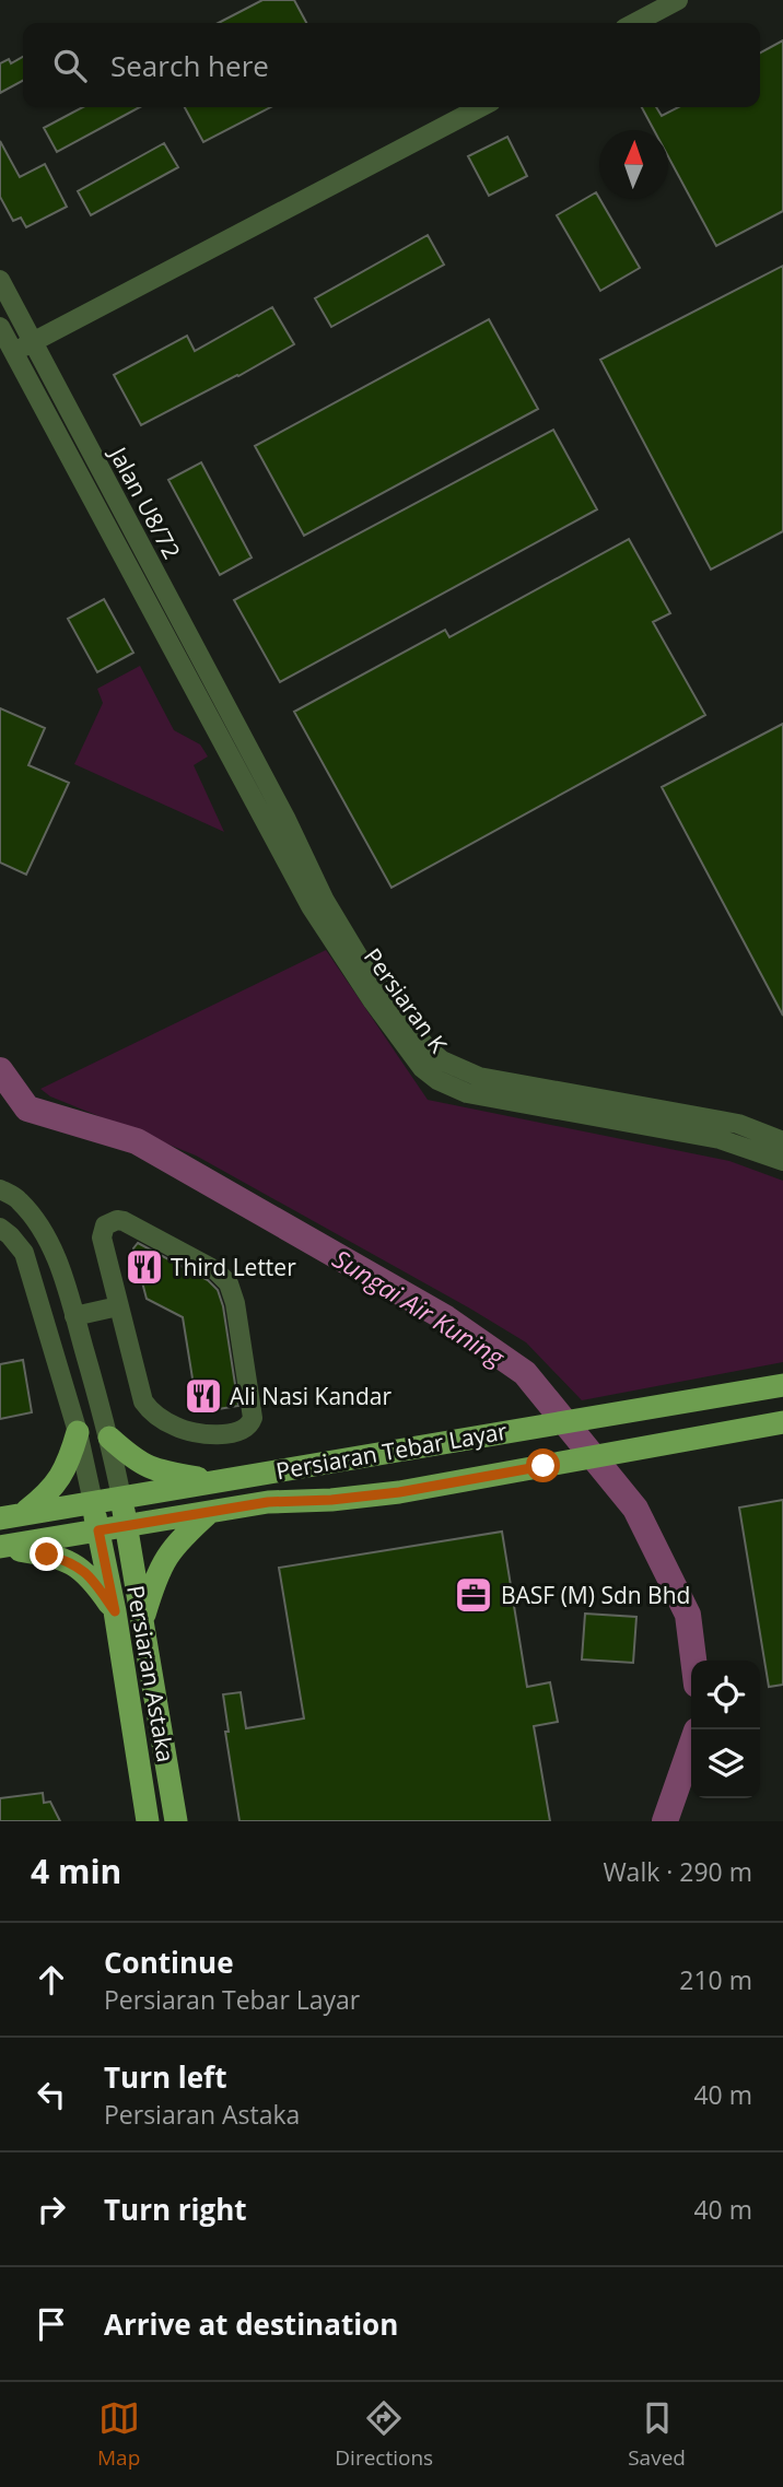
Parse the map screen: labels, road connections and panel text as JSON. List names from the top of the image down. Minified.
{"streets":{"main road":["Persiaran Tebar Layar","Persiaran Astaka"],"street":["Jalan U8/72","Persiaran K"]},"crossings":[["Jalan U8/72","Persiaran K"],["Persiaran Tebar Layar","Persiaran Astaka"]],"water":["Sungai Air Kuning"],"places":{"restaurant":["Third Letter","Ali Nasi Kandar"],"office":["BASF (M) Sdn Bhd"]},"north":"top","page":{"search":"Search here","heading":["4 min","Walk · 290 m"],"list":[["Continue","Persiaran Tebar Layar","210 m"],["Turn left","Persiaran Astaka","40 m"],["Turn right","40 m"],"Arrive at destination"],"nav":["Map","Directions","Saved"]}}
